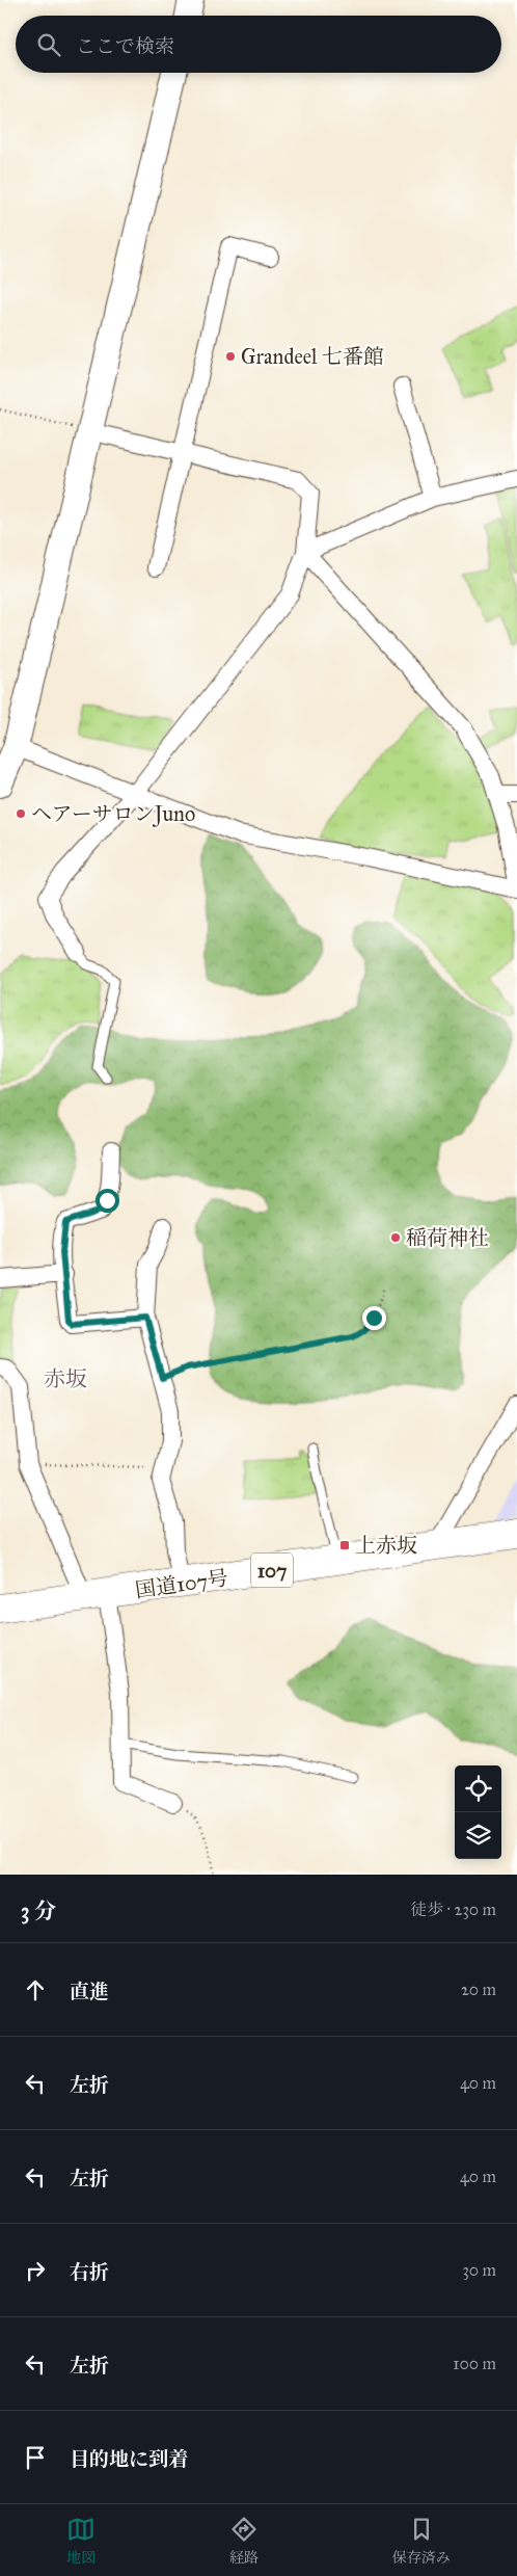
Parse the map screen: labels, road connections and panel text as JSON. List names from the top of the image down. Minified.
{"streets":{"highway":["107","国道107号"]},"districts":["赤坂"],"places":{"other":["Grandeel 七番館","ヘアーサロンJuno","稲荷神社"],"transit":["上赤坂"]},"page":{"search":"ここで検索","heading":["3 分","徒歩 · 230 m"],"list":[["直進","20 m"],["左折","40 m"],["左折","40 m"],["右折","30 m"],["左折","100 m"],"目的地に到着"],"nav":["地図","経路","保存済み"]}}
